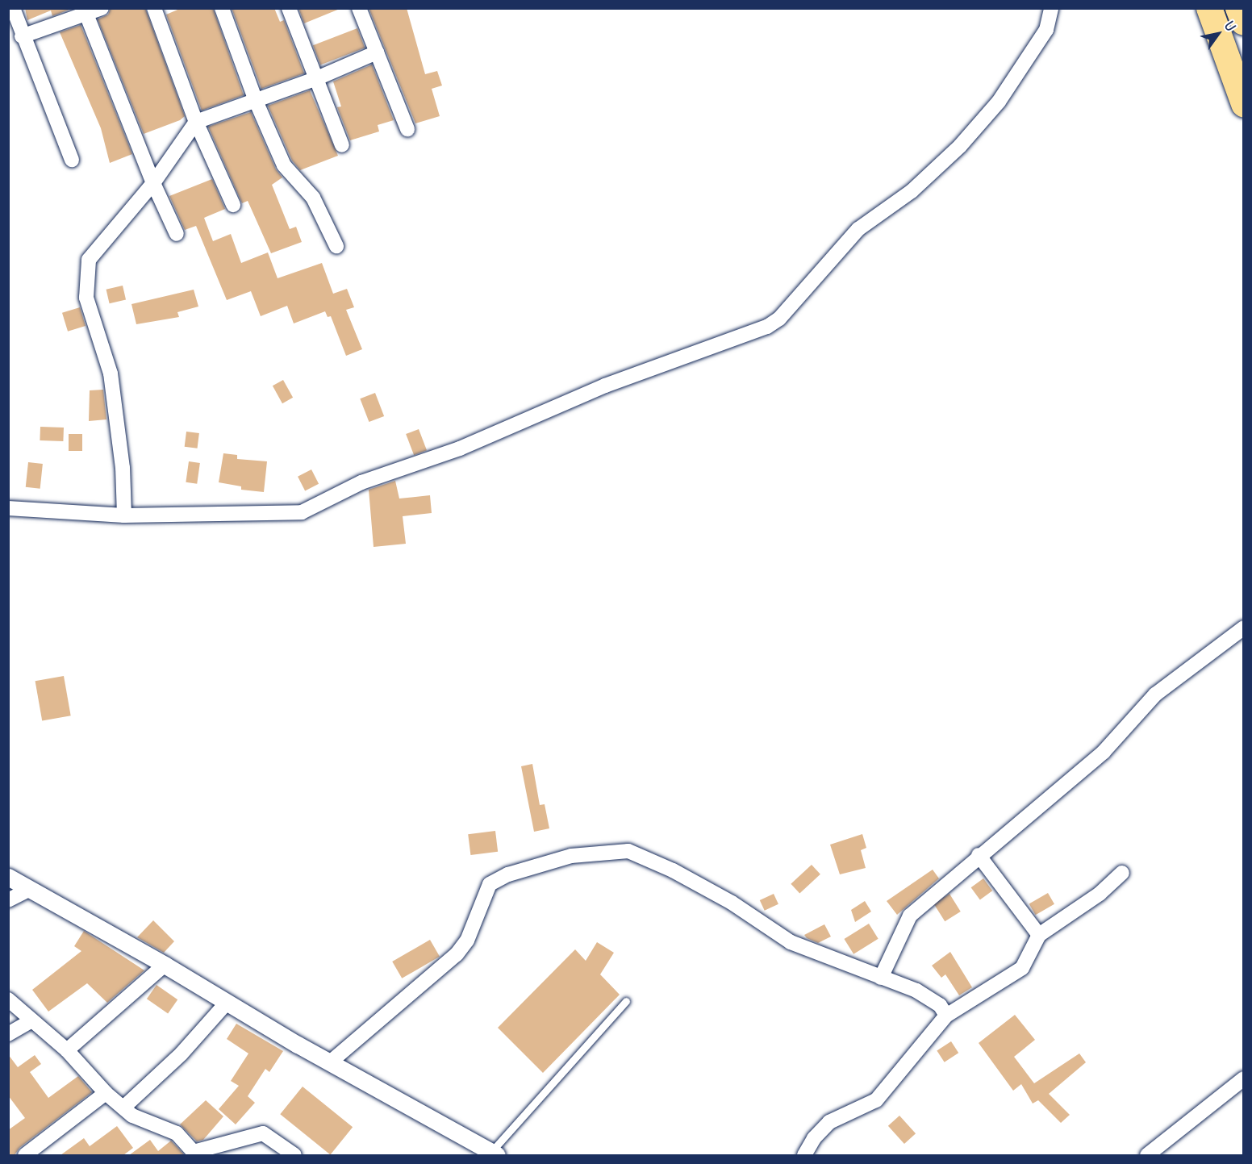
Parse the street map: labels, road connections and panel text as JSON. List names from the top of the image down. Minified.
{"north":"top right"}
